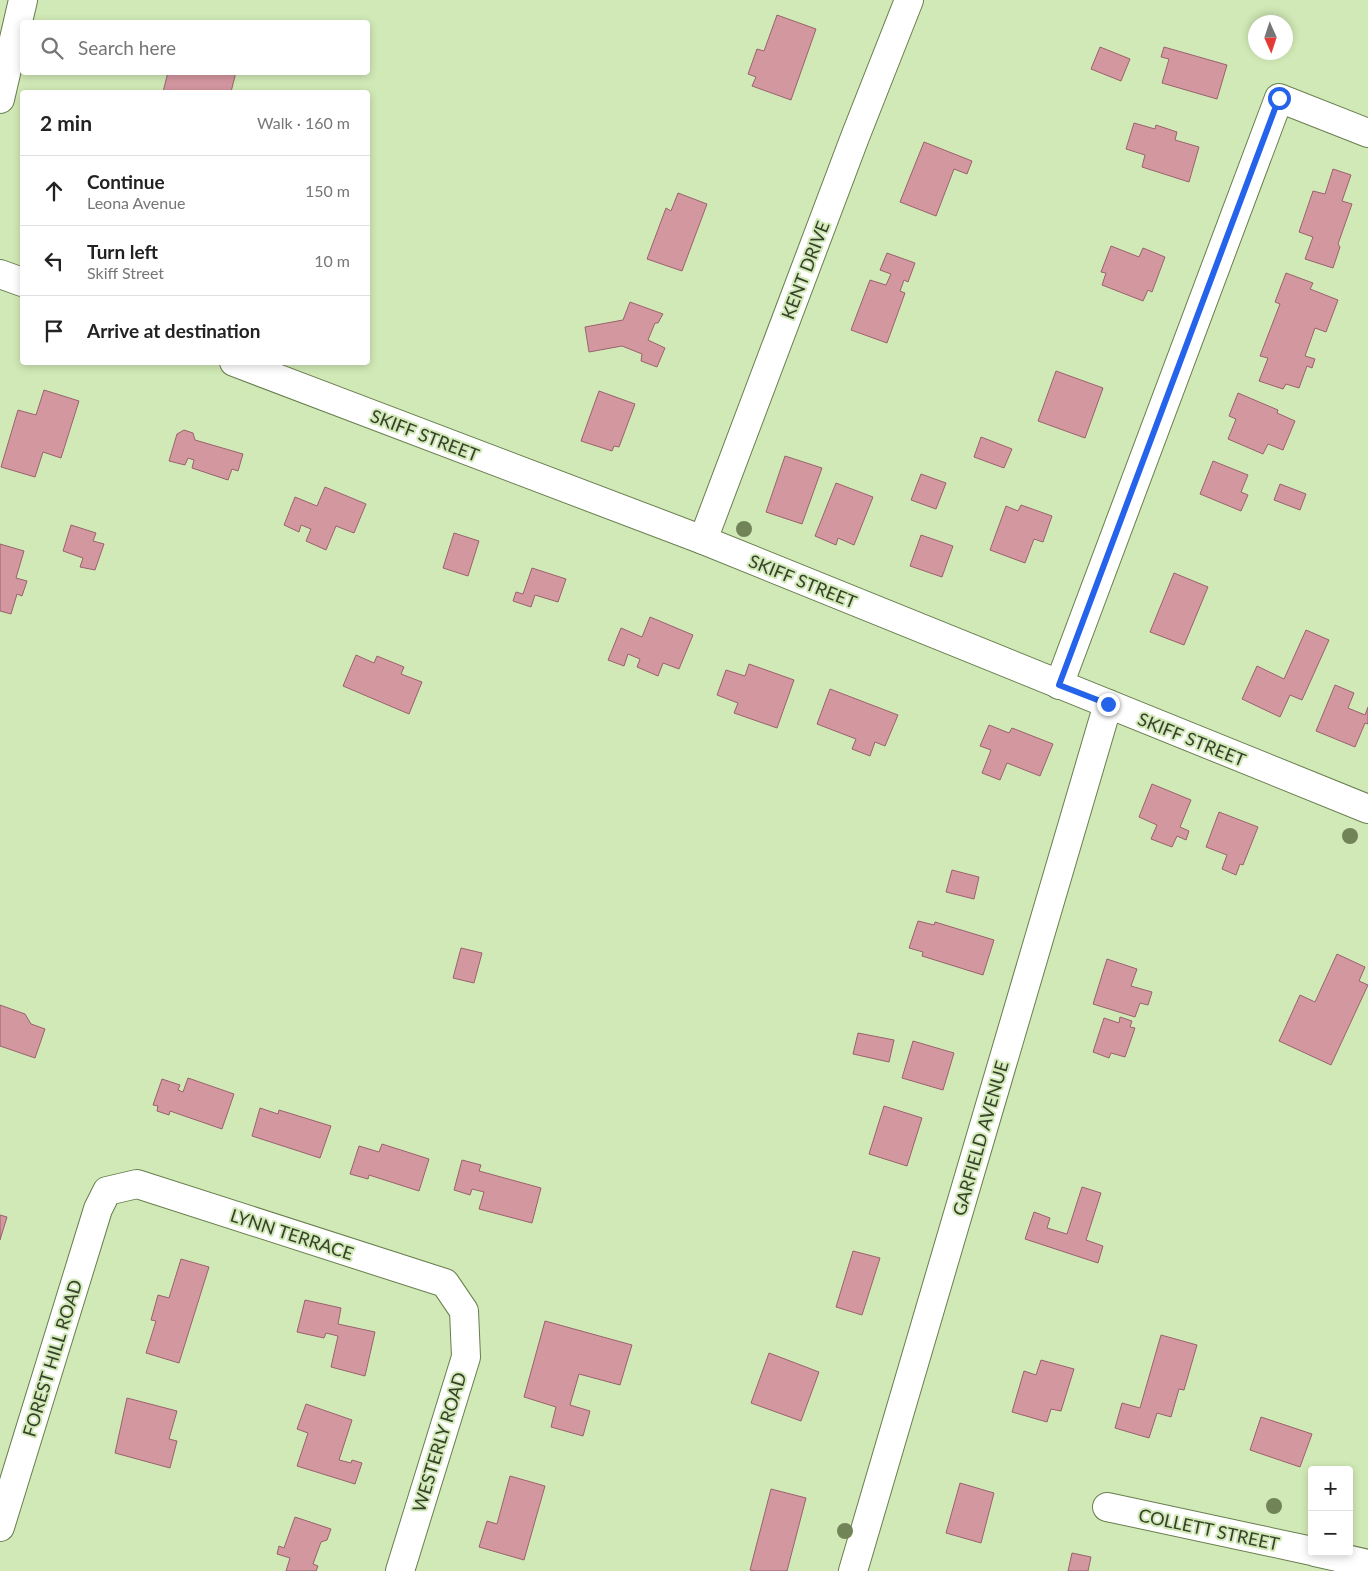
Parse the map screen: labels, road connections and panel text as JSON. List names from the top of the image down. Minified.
{"streets":{"street":["KENT DRIVE","SKIFF STREET","GARFIELD AVENUE","LYNN TERRACE","FOREST HILL ROAD","WESTERLY ROAD","COLLETT STREET"]},"crossings":[["KENT DRIVE","SKIFF STREET"],["SKIFF STREET","GARFIELD AVENUE"],["LYNN TERRACE","FOREST HILL ROAD"],["LYNN TERRACE","WESTERLY ROAD"]],"north":"bottom","page":{"search":"Search here","heading":["2 min","Walk · 160 m"],"list":[["Continue","Leona Avenue","150 m"],["Turn left","Skiff Street","10 m"],"Arrive at destination"],"map_buttons":["+","−"]}}
